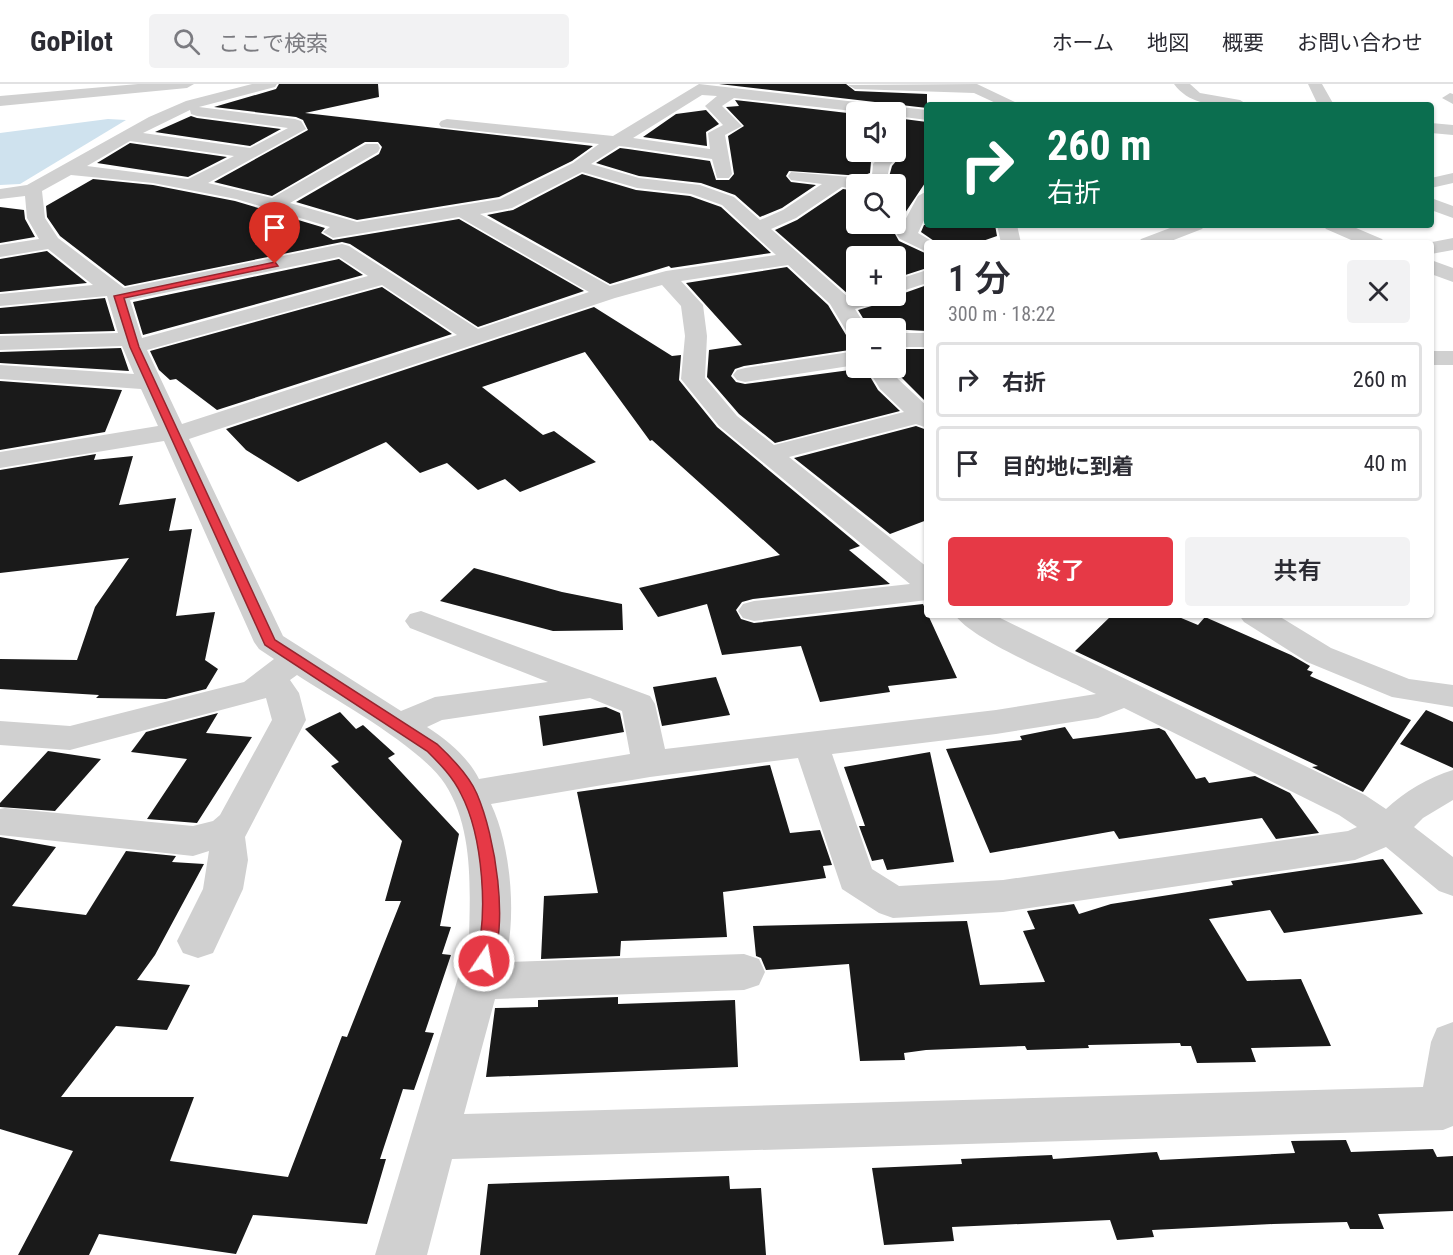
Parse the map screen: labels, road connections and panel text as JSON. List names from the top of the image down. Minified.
{"page":{"header":"GoPilot","search":"ここで検索","nav":["ホーム","地図","概要","お問い合わせ"],"map_buttons":["+","−"],"turn":["260 m","右折"],"heading":["1 分","300 m · 18:22"],"list":[{"name":"右折","value":"260 m"},{"name":"目的地に到着","value":"40 m"}],"buttons":["終了","共有"]}}
